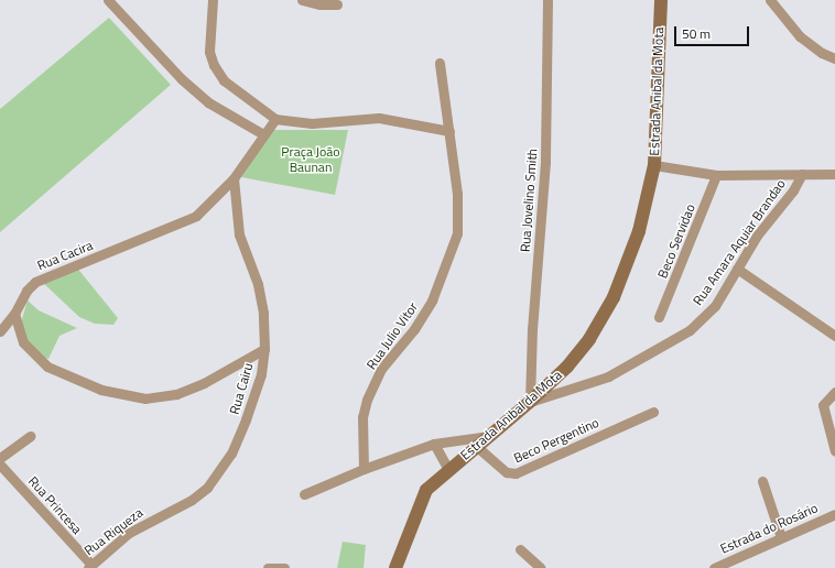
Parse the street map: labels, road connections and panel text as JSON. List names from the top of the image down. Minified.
{"streets":{"street":["Estrada Anibal da Mota","Rua Jovelino Smith","Beco Servidao","Rua Amara Aquiar Brandao","Rua Cacira","Rua Julio Vitor","Rua Cairu","Beco Pergentino","Rua Princesa","Estrada do Rosário","Rua Riqueza"]},"crossings":[["Estrada Anibal da Mota","Rua Jovelino Smith"],["Estrada Anibal da Mota","Rua Amara Aquiar Brandao"],["Estrada Anibal da Mota","Beco Pergentino"],["Rua Jovelino Smith","Rua Amara Aquiar Brandao"],["Rua Cacira","Rua Cairu"],["Rua Cairu","Rua Riqueza"],["Rua Princesa","Rua Riqueza"]],"parks":["Praça João Baunan"],"scale_bar":"50 m"}
